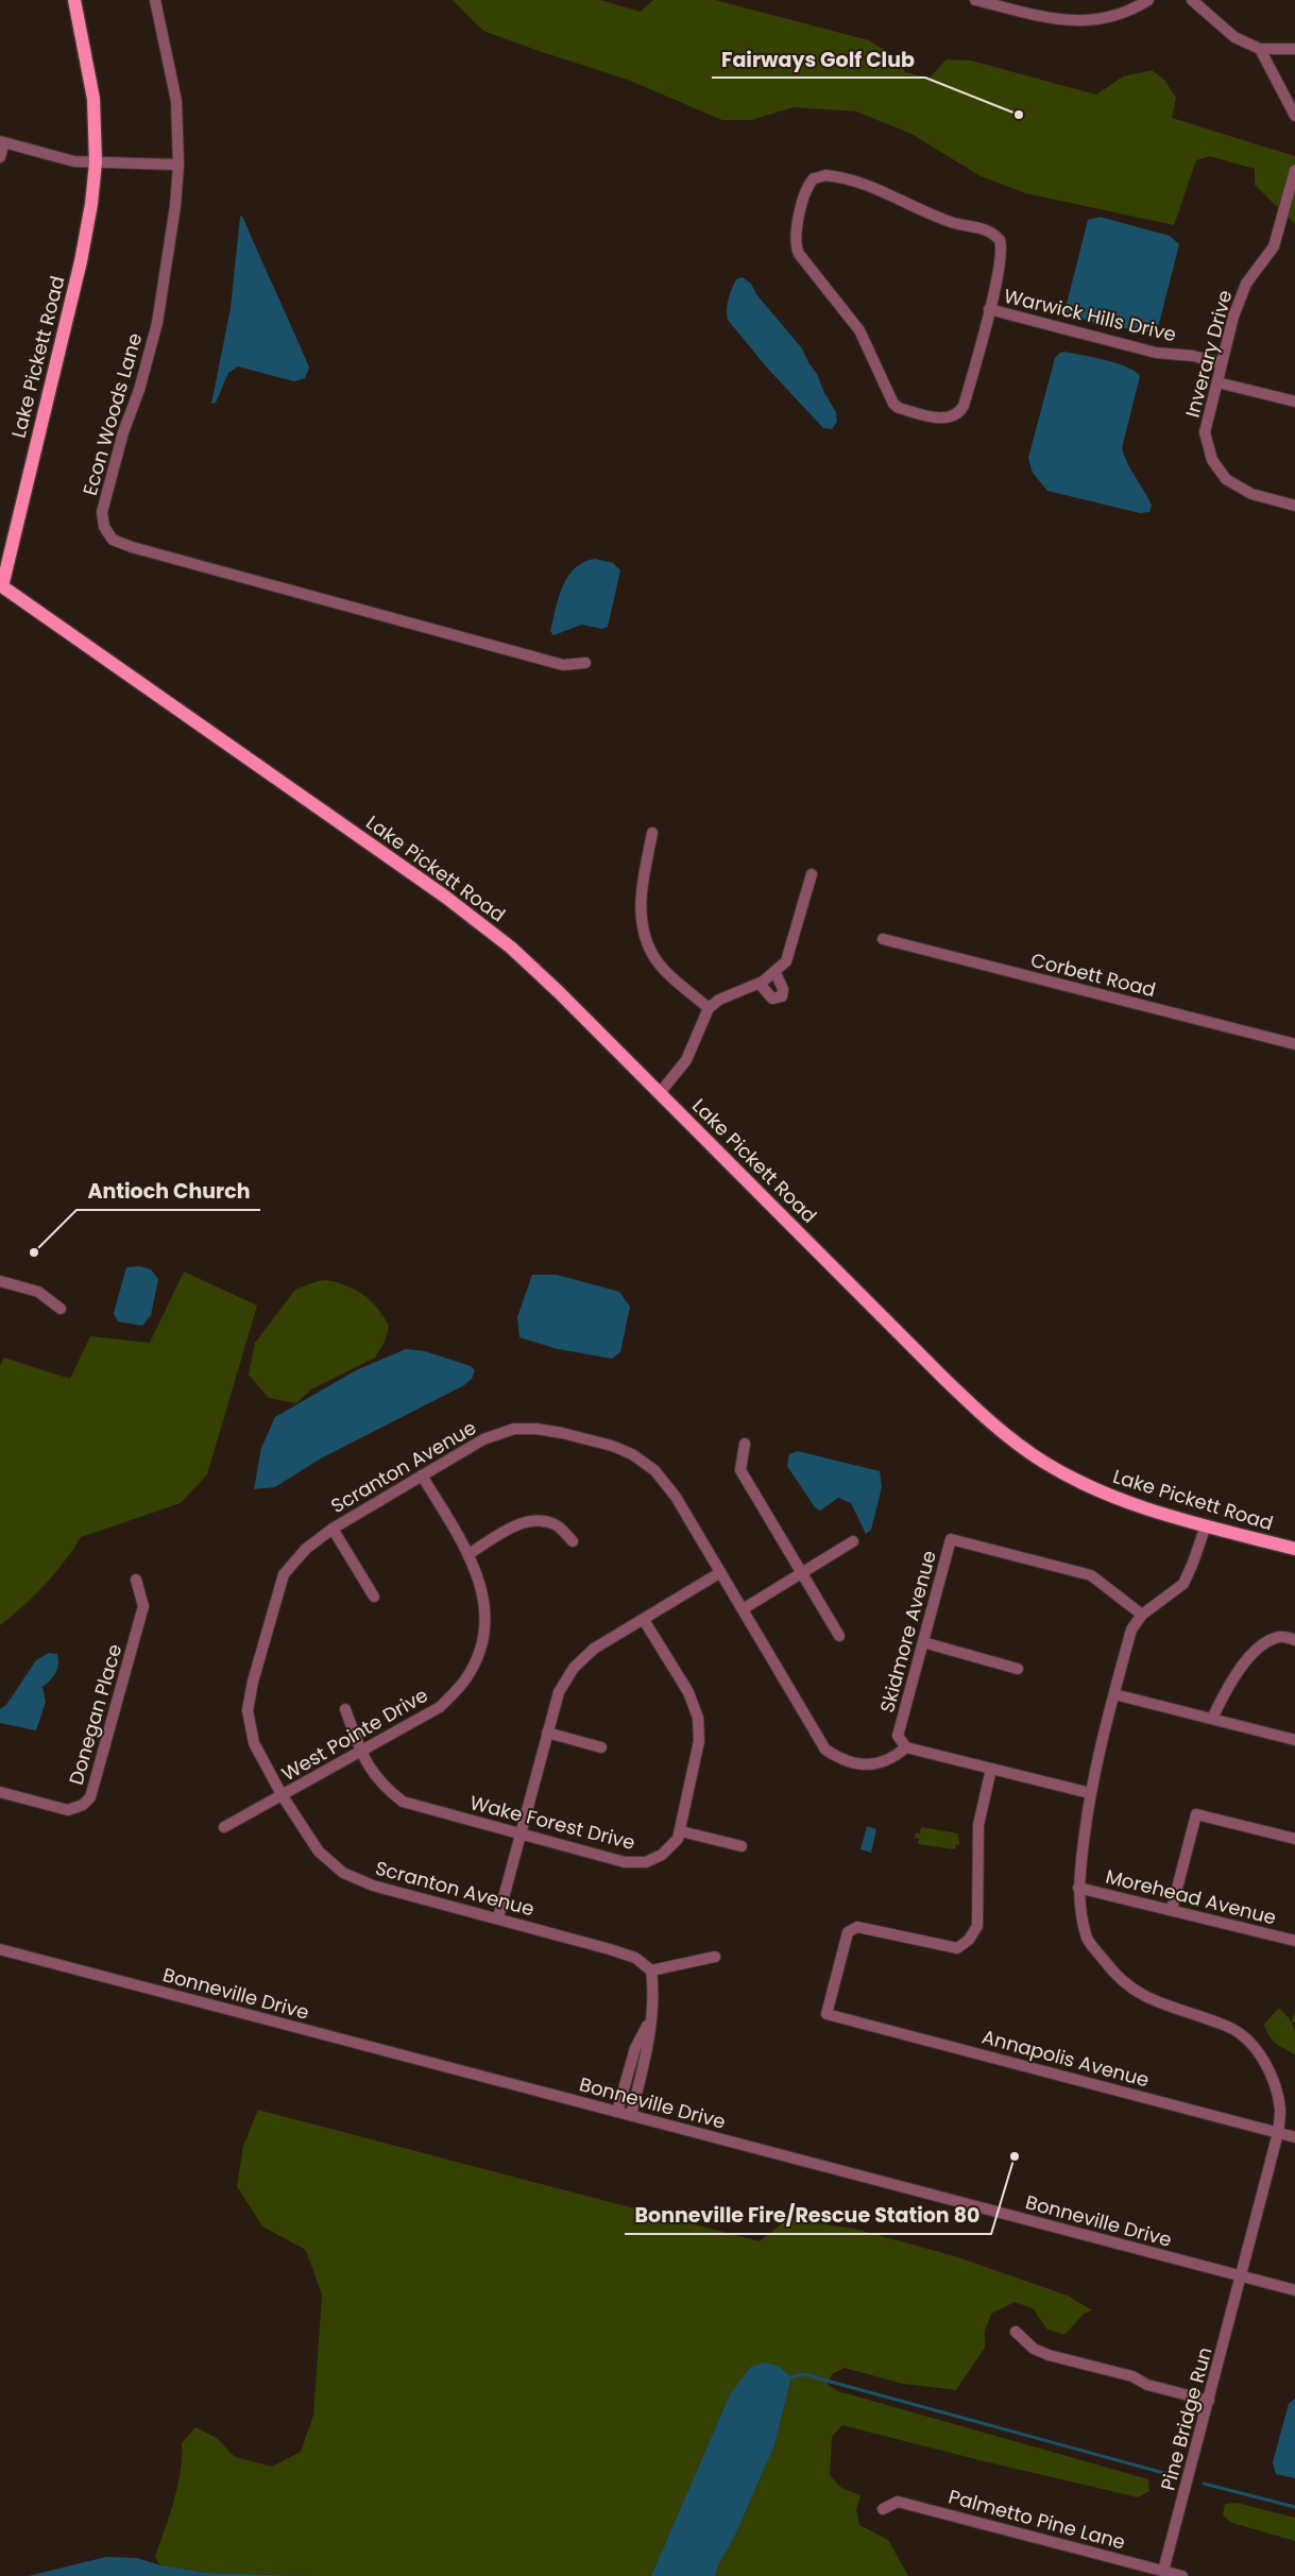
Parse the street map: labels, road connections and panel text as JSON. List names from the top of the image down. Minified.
{"streets":{"main road":["Lake Pickett Road"],"street":["Warwick Hills Drive","Inverary Drive","Econ Woods Lane","Corbett Road","Scranton Avenue","Skidmore Avenue","Donegan Place","West Pointe Drive","Wake Forest Drive","Morehead Avenue","Bonneville Drive","Annapolis Avenue","Pine Bridge Run","Palmetto Pine Lane"]},"crossings":[["Warwick Hills Drive","Inverary Drive"],["Scranton Avenue","Skidmore Avenue"],["Scranton Avenue","West Pointe Drive"],["Skidmore Avenue","Pine Bridge Run"],["West Pointe Drive","Wake Forest Drive"],["Morehead Avenue","Pine Bridge Run"],["Bonneville Drive","Pine Bridge Run"],["Annapolis Avenue","Pine Bridge Run"],["Pine Bridge Run","Palmetto Pine Lane"]],"places":["Fairways Golf Club","Antioch Church","Bonneville Fire/Rescue Station 80"]}
